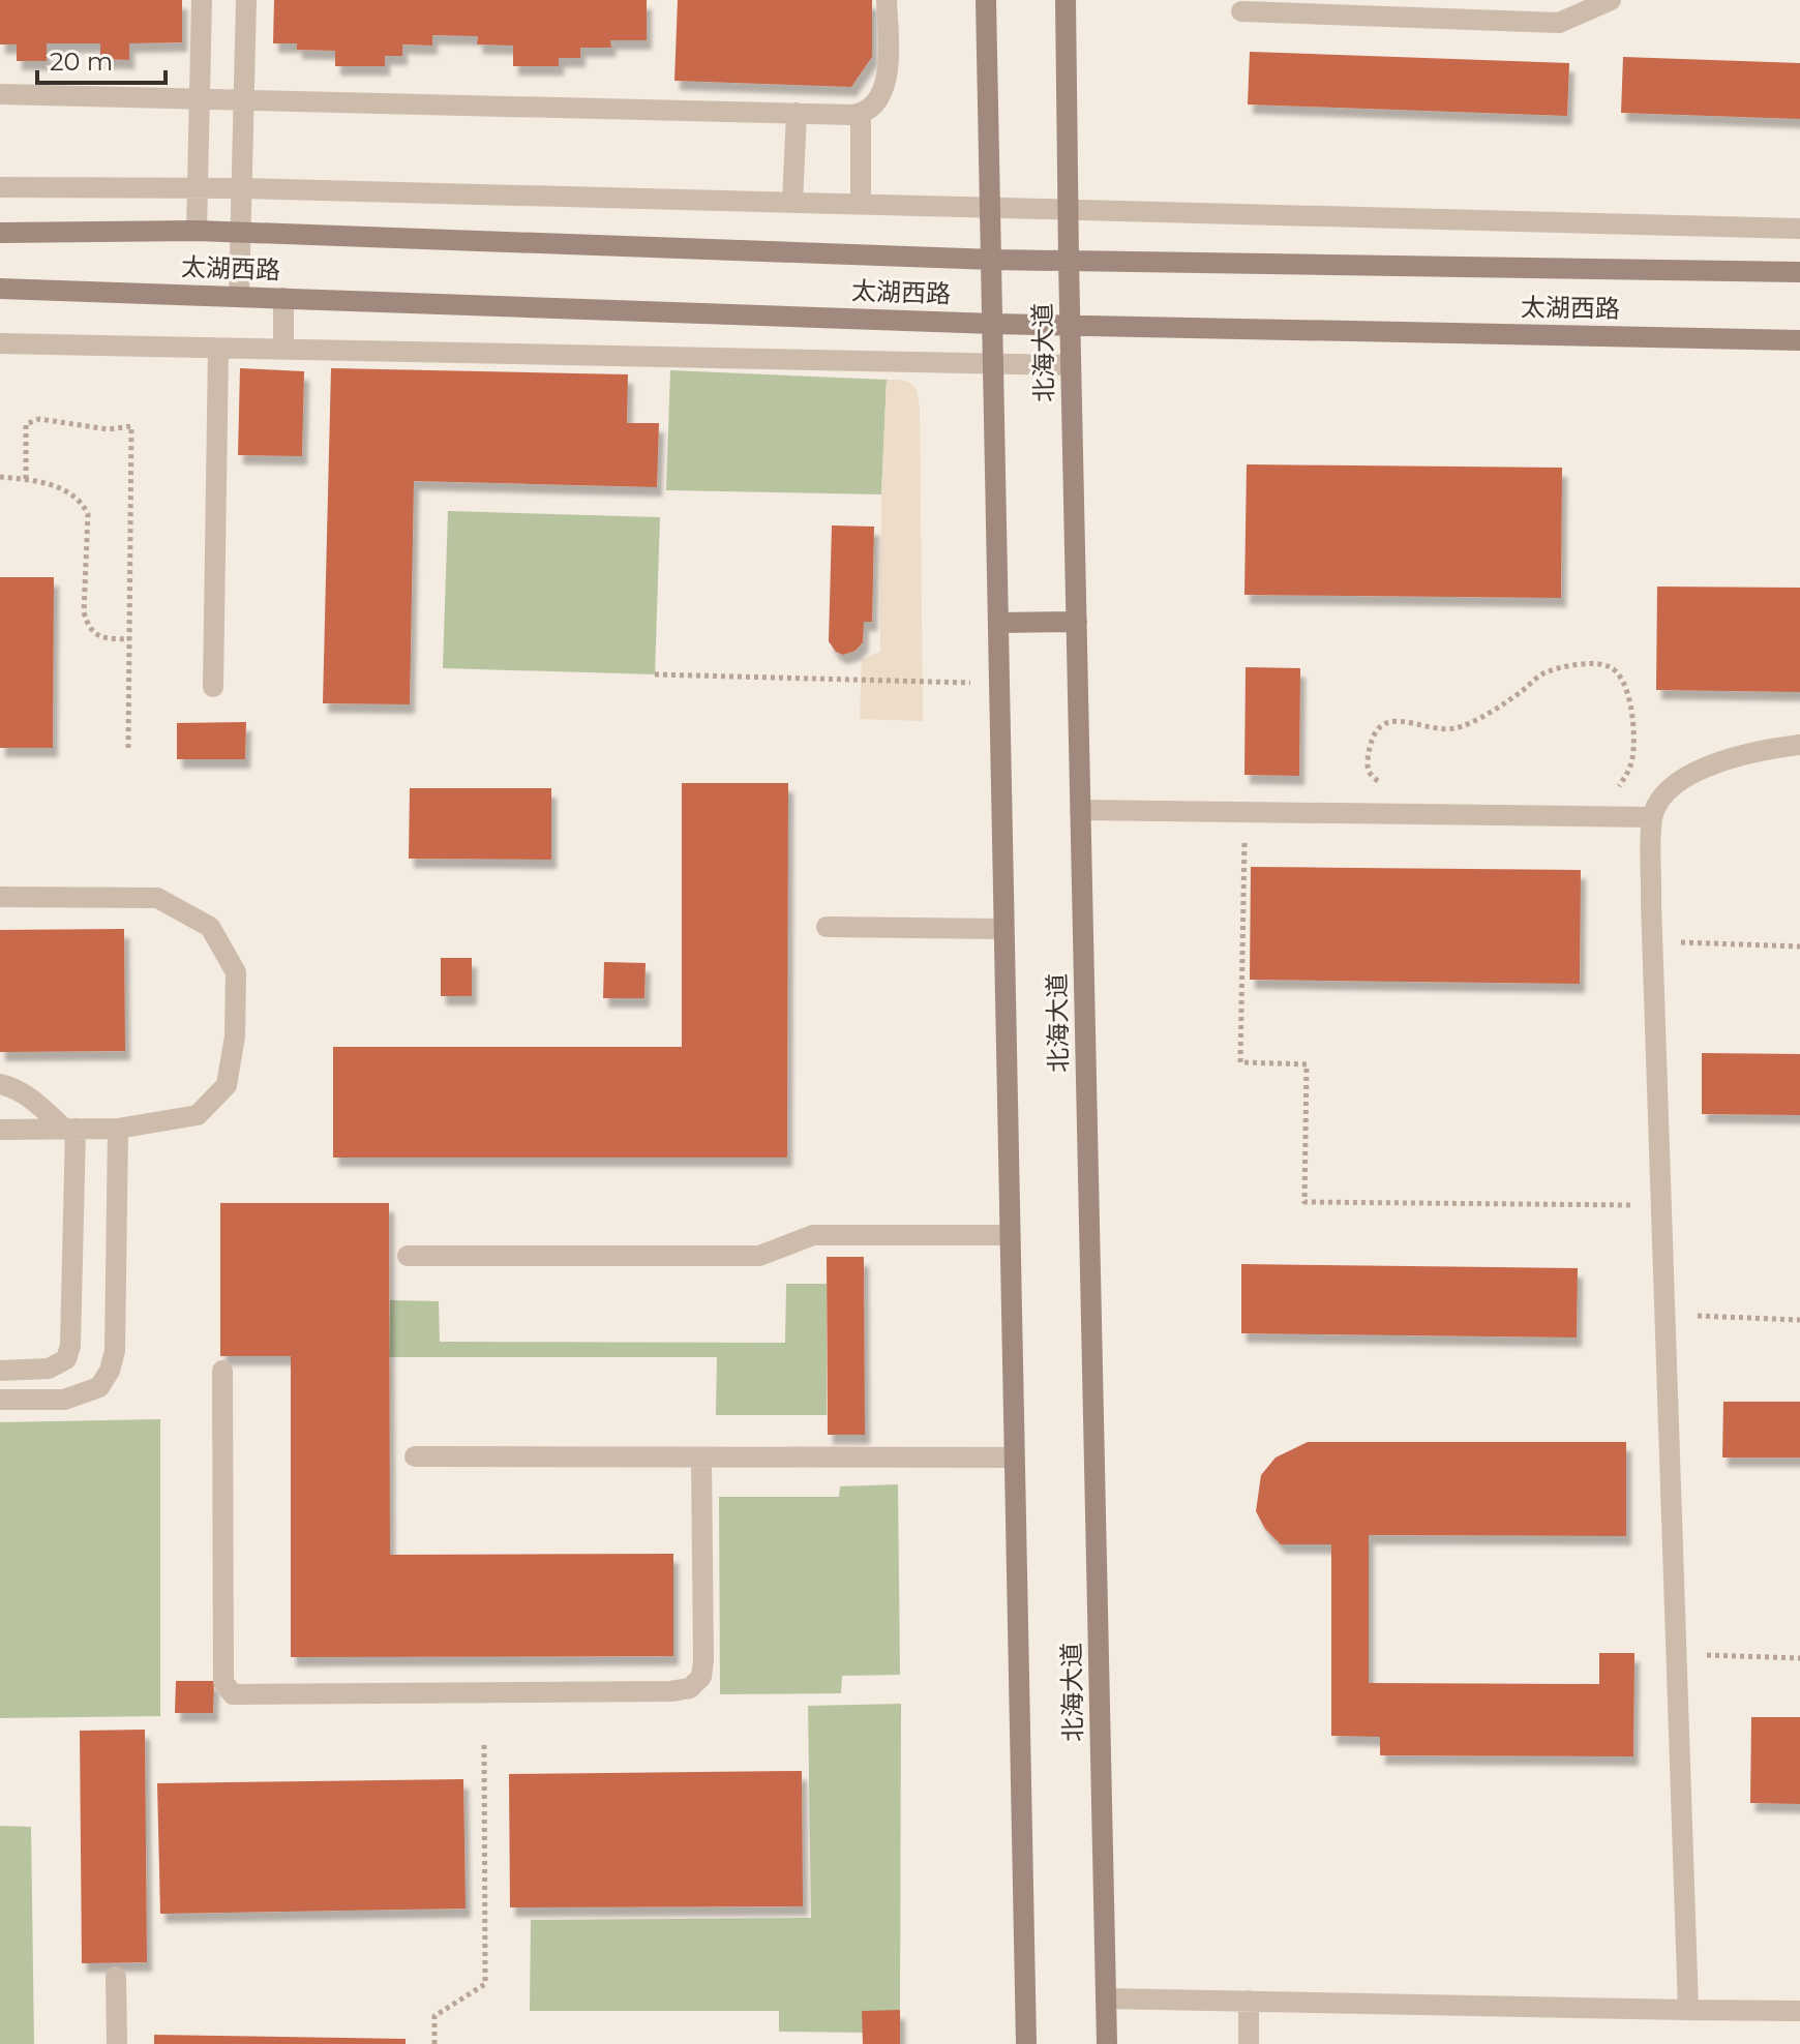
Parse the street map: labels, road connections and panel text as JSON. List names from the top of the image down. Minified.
{"streets":{"street":["太湖西路","北海大道"]},"crossings":[["太湖西路","北海大道"]],"scale_bar":"20 m"}
